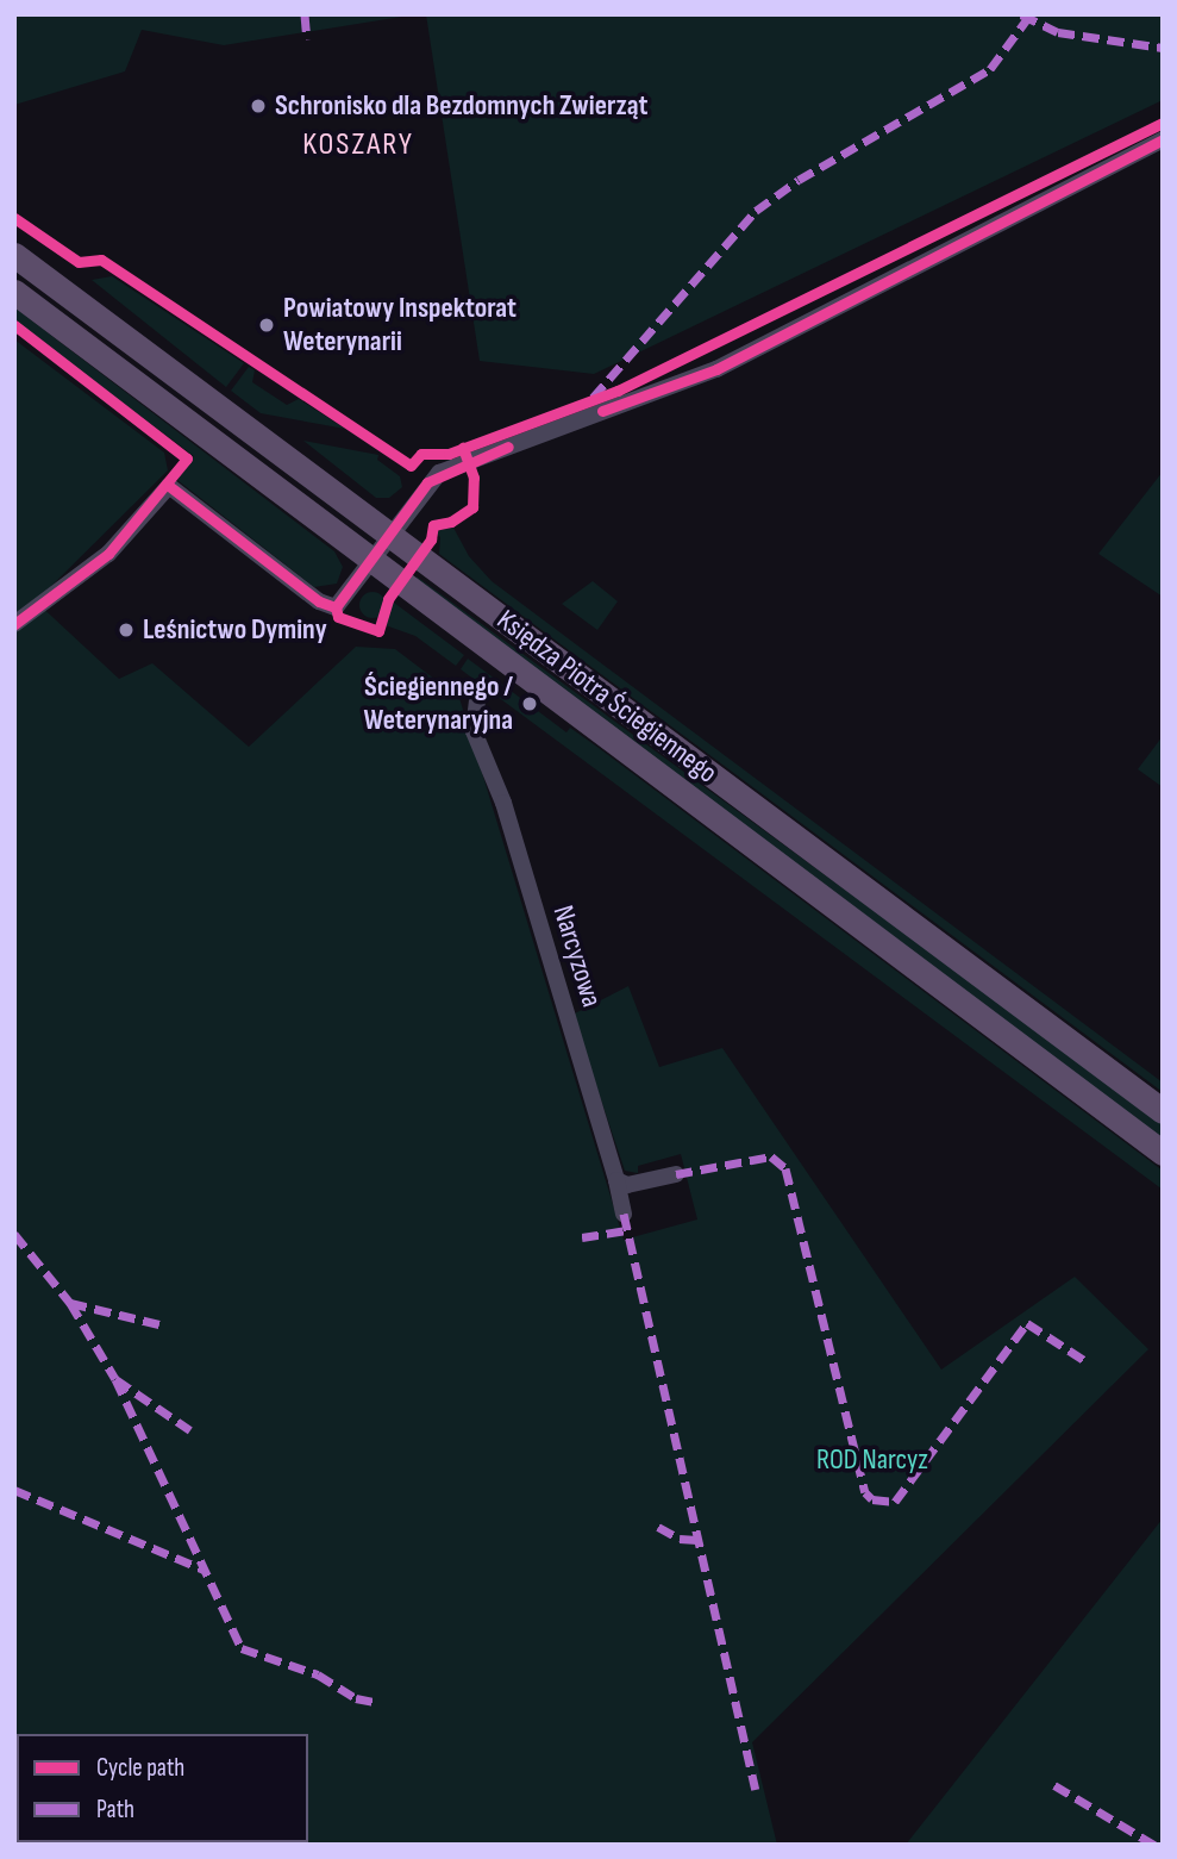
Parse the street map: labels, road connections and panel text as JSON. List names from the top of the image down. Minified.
{"streets":{"main road":["Księdza Piotra Ściegiennego"],"street":["Narcyzowa"]},"districts":["KOSZARY"],"parks":["ROD Narcyz"],"places":["Schronisko dla Bezdomnych Zwierząt","Powiatowy Inspektorat Weterynarii","Leśnictwo Dyminy","Ściegiennego / Weterynaryjna"],"legend":["Cycle path","Path"]}
